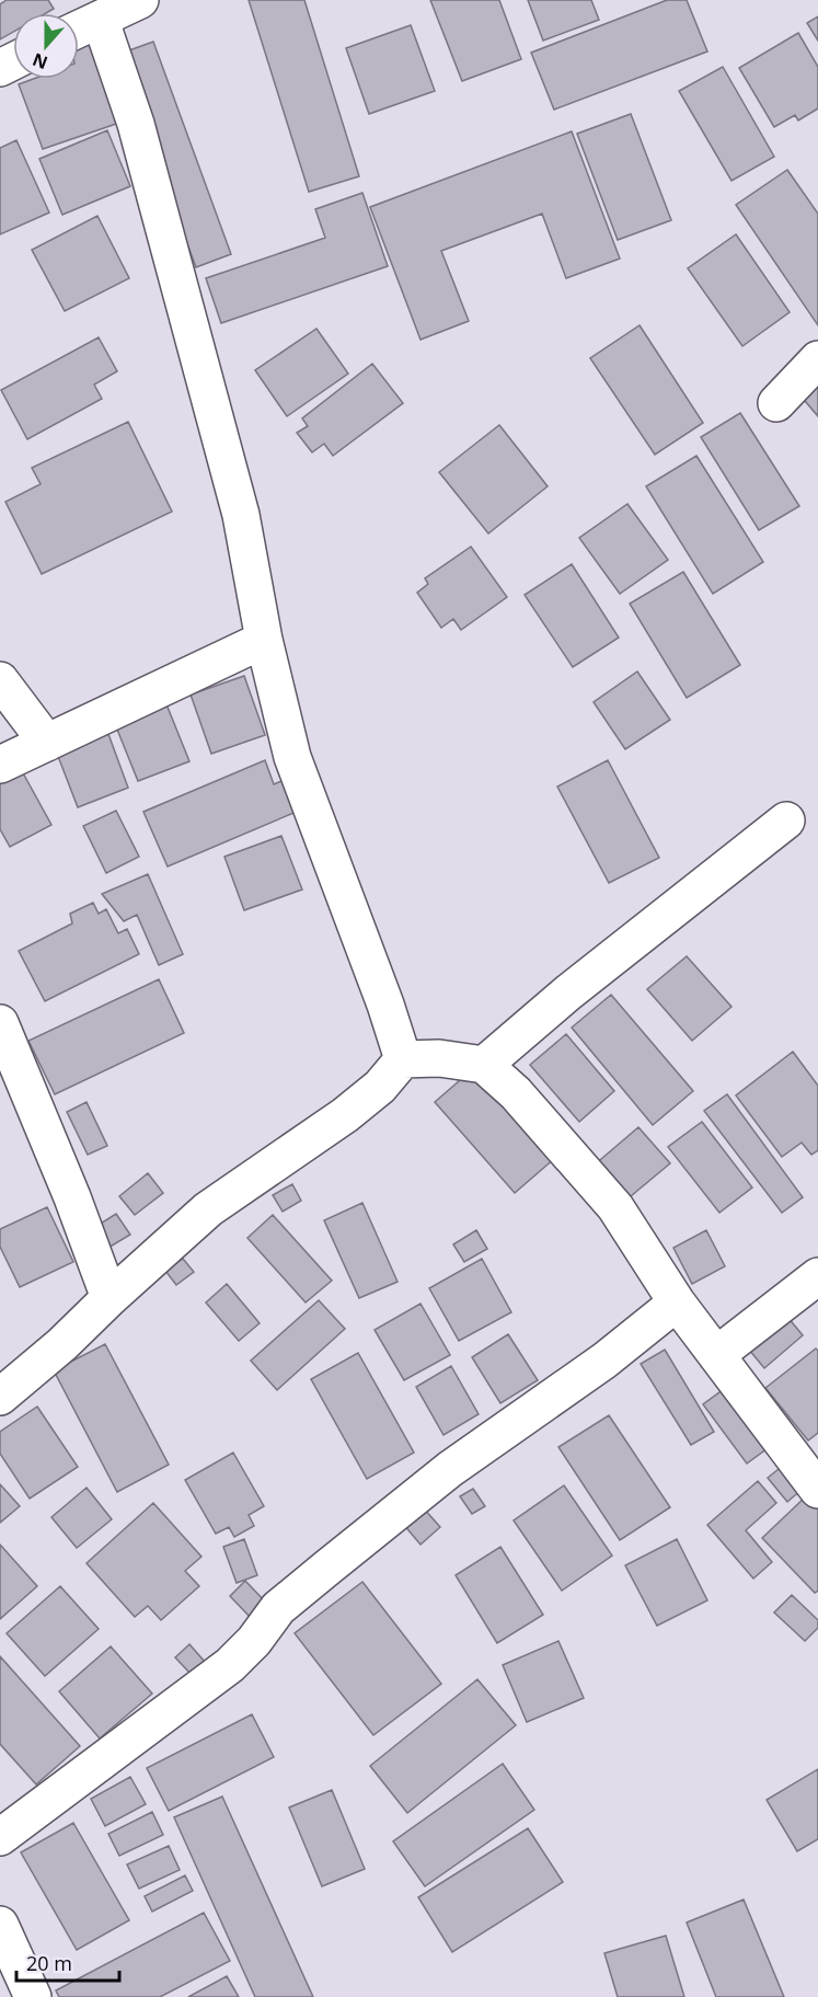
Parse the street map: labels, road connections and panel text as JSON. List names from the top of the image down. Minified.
{"scale_bar":"20 m","north":"bottom"}
